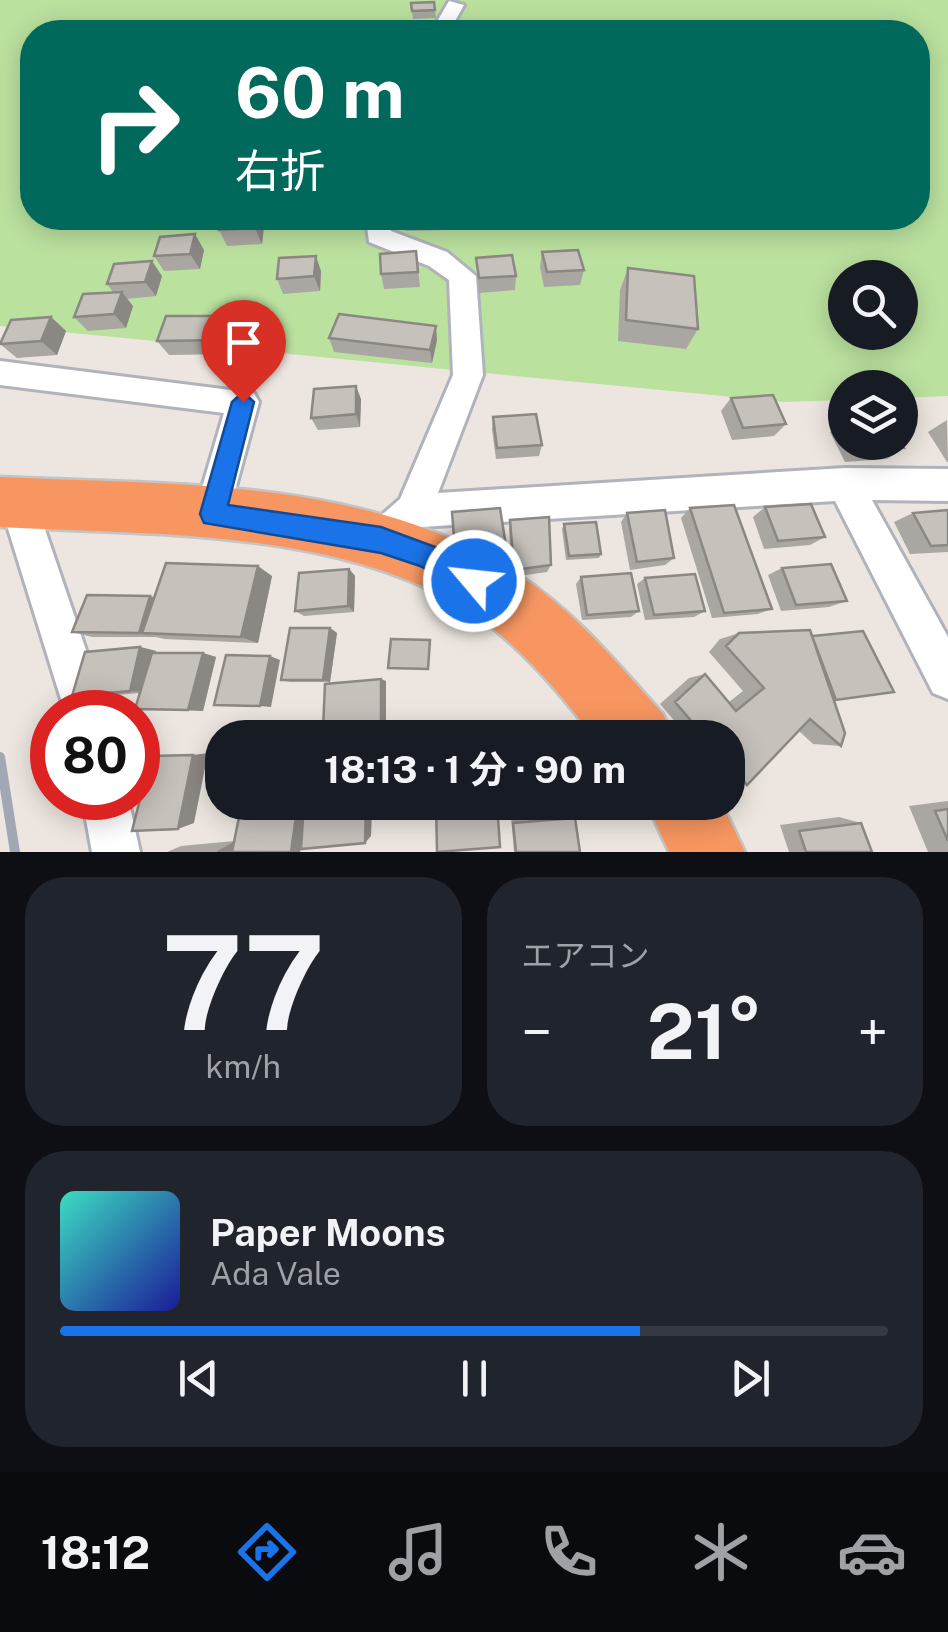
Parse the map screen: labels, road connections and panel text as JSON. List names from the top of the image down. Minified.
{"page":{"turn":["60 m","右折"],"limit":"80","trip":"18:13 · 1 分 · 90 m","tile":[["77","km/h"],"エアコン"],"heat":["−","21°","+"],"song":["Paper Moons","Ada Vale"],"tabs":"18:12"}}
